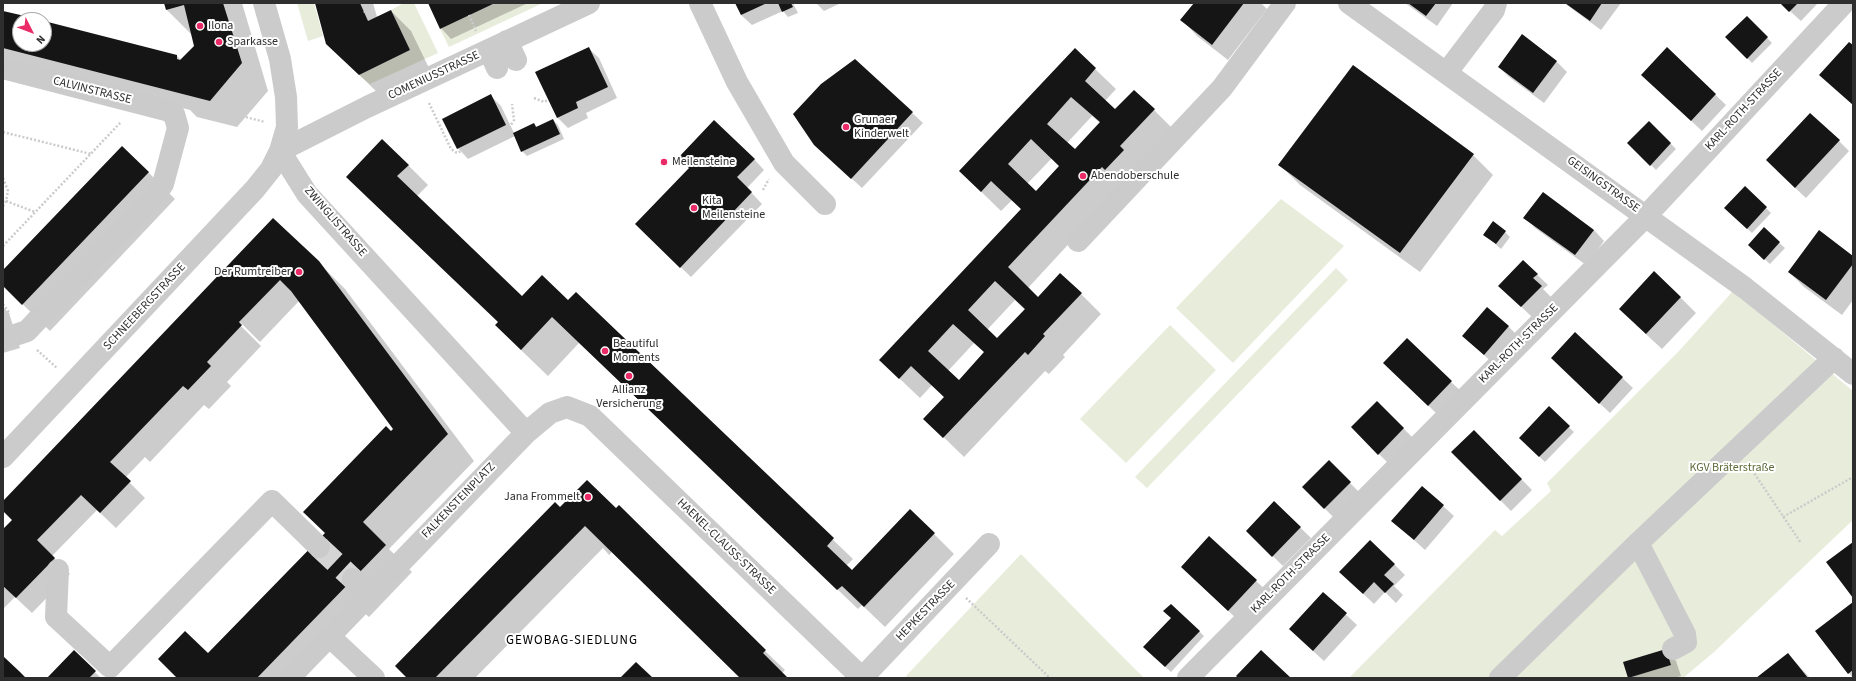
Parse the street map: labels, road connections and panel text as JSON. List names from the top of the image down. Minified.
{"streets":{"street":["COMENIUSSTRASSE","CALVINSTRASSE","KARL-ROTH-STRASSE","GEISINGSTRASSE","ZWINGLISTRASSE","SCHNEEBERGSTRASSE","FALKENSTEINPLATZ","HAENEL-CLAUSS-STRASSE","HEPKESTRASSE"]},"crossings":[["COMENIUSSTRASSE","ZWINGLISTRASSE"],["COMENIUSSTRASSE","SCHNEEBERGSTRASSE"],["KARL-ROTH-STRASSE","GEISINGSTRASSE"],["ZWINGLISTRASSE","SCHNEEBERGSTRASSE"],["ZWINGLISTRASSE","FALKENSTEINPLATZ"],["FALKENSTEINPLATZ","HAENEL-CLAUSS-STRASSE"],["HAENEL-CLAUSS-STRASSE","HEPKESTRASSE"]],"districts":["GEWOBAG-SIEDLUNG"],"parks":["KGV Bräterstraße"],"places":["Ilona","Sparkasse","Grunaer Kinderwelt","Meilensteine","Abendoberschule","Kita Meilensteine","Der Rumtreiber","Beautiful Moments","Allianz Versicherung","Jana Frommelt"],"north":"bottom right"}
